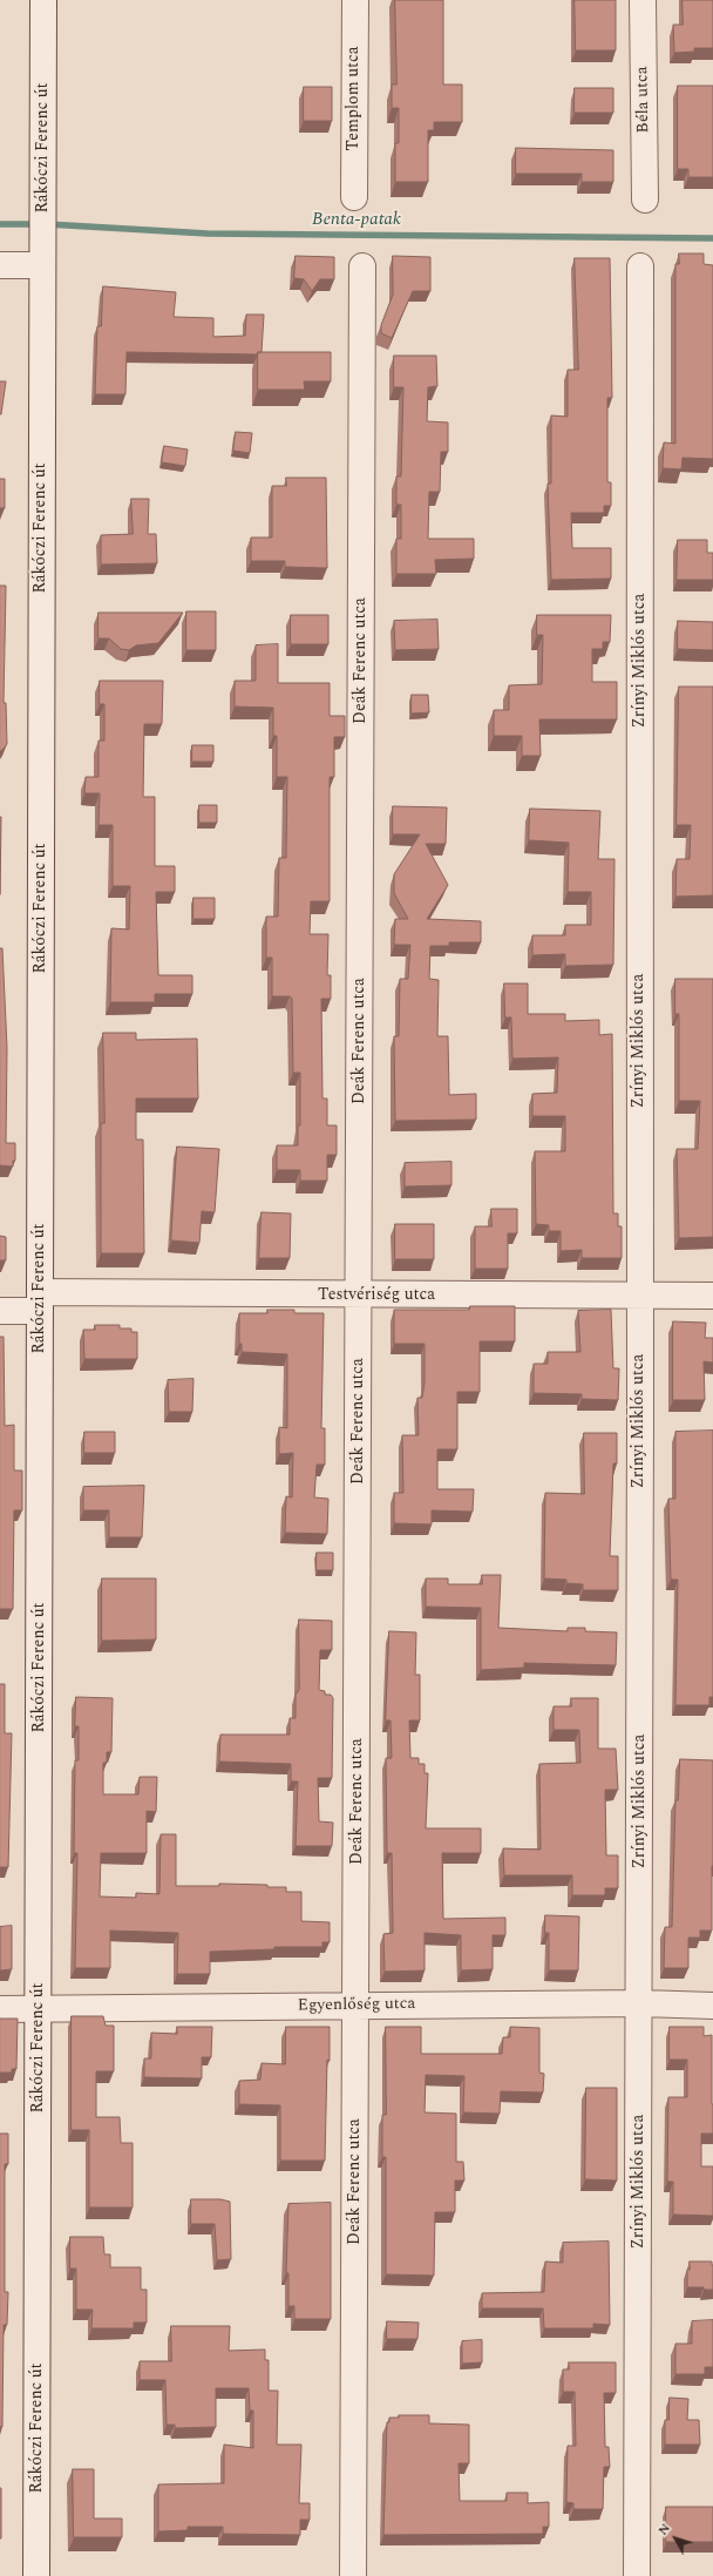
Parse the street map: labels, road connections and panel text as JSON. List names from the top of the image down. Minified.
{"streets":{"street":["Templom utca","Béla utca","Rákóczi Ferenc út","Deák Ferenc utca","Zrínyi Miklós utca","Testvériség utca","Egyenlőség utca"]},"crossings":[["Rákóczi Ferenc út","Testvériség utca"],["Rákóczi Ferenc út","Egyenlőség utca"],["Deák Ferenc utca","Testvériség utca"],["Deák Ferenc utca","Egyenlőség utca"],["Zrínyi Miklós utca","Testvériség utca"],["Zrínyi Miklós utca","Egyenlőség utca"]],"water":["Benta-patak"],"north":"top left"}
